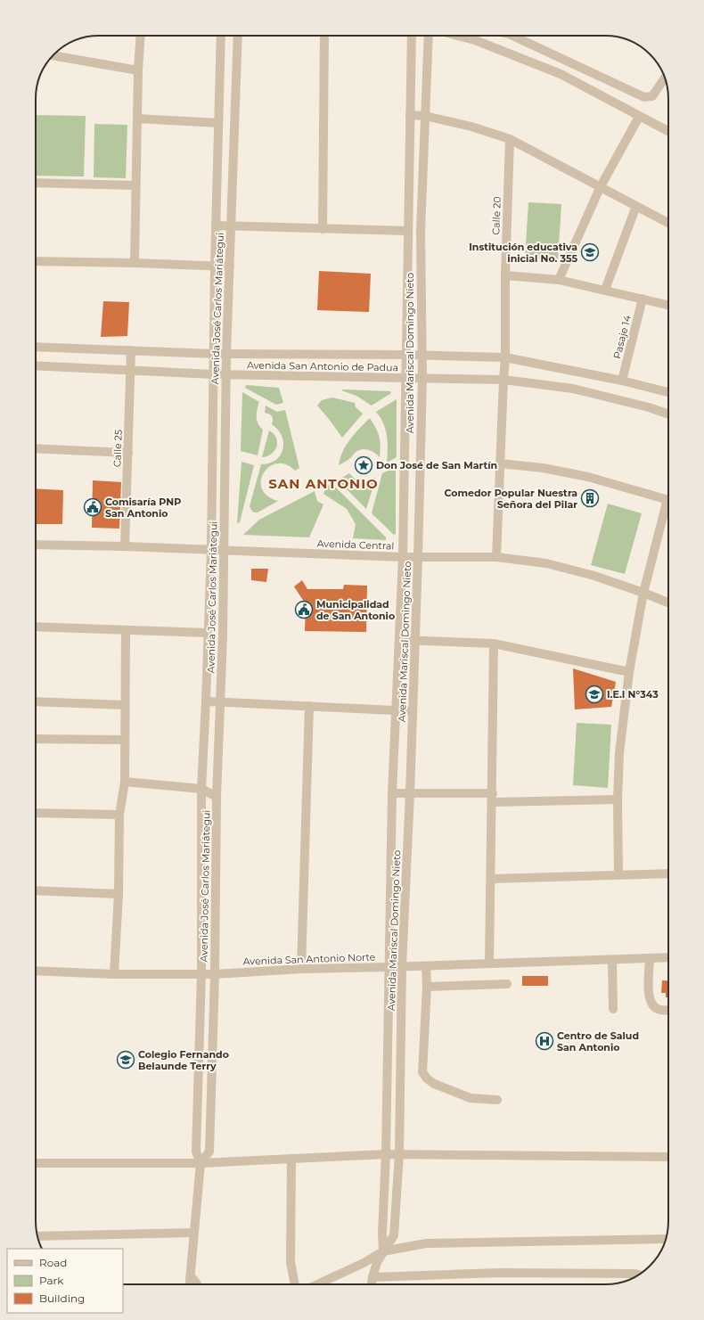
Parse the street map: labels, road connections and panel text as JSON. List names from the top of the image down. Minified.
{"streets":{"street":["Calle 20","Avenida José Carlos Mariátegui","Pasaje 14","Avenida Mariscal Domingo Nieto","Avenida San Antonio de Padua","Calle 25","Avenida Central","Avenida San Antonio Norte"]},"crossings":[["Calle 20","Avenida San Antonio de Padua"],["Calle 20","Avenida Central"],["Avenida José Carlos Mariátegui","Avenida San Antonio de Padua"],["Avenida José Carlos Mariátegui","Avenida Central"],["Avenida José Carlos Mariátegui","Avenida San Antonio Norte"],["Pasaje 14","Avenida San Antonio de Padua"],["Avenida Mariscal Domingo Nieto","Avenida San Antonio de Padua"],["Avenida Mariscal Domingo Nieto","Avenida Central"],["Avenida Mariscal Domingo Nieto","Avenida San Antonio Norte"],["Avenida San Antonio de Padua","Calle 25"],["Calle 25","Avenida Central"]],"districts":["SAN ANTONIO"],"places":{"school or university":["Institución educativa inicial No. 355","I.E.I N°343","Colegio Fernando Belaunde Terry"],"place":["Don José de San Martín"],"building":["Comedor Popular Nuestra Señora del Pilar"],"public building":["Comisaría PNP San Antonio","Municipalidad de San Antonio"],"hospital":["Centro de Salud San Antonio"]},"legend":["Road","Park","Building"]}
